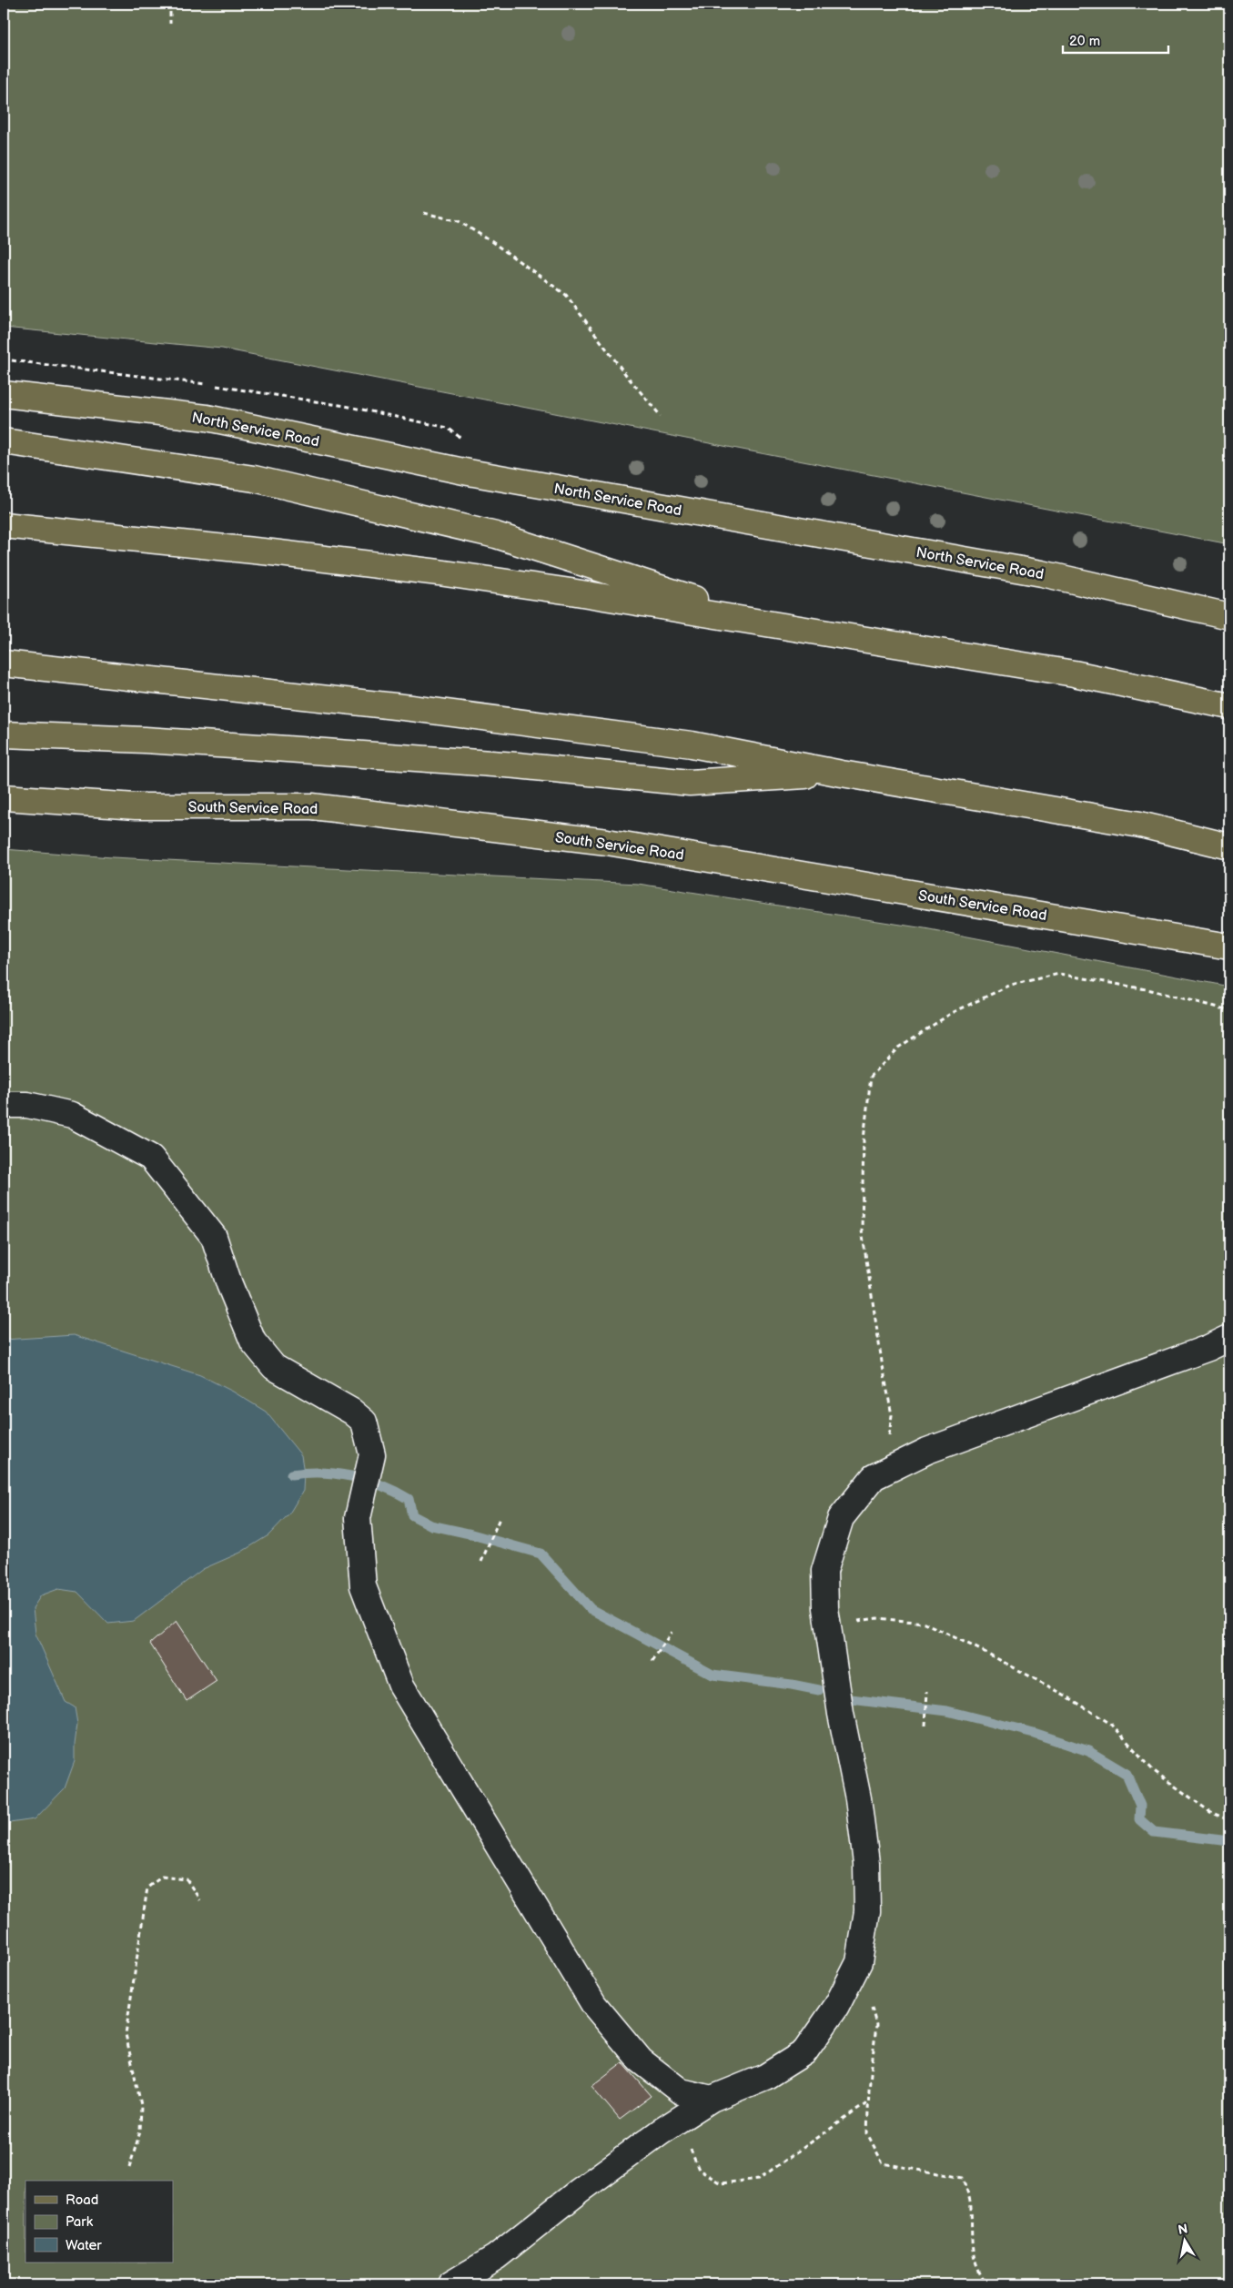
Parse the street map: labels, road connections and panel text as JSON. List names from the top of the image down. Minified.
{"streets":{"main road":["North Service Road","South Service Road"]},"legend":["Road","Park","Water"],"scale_bar":"20 m","north":"top"}
